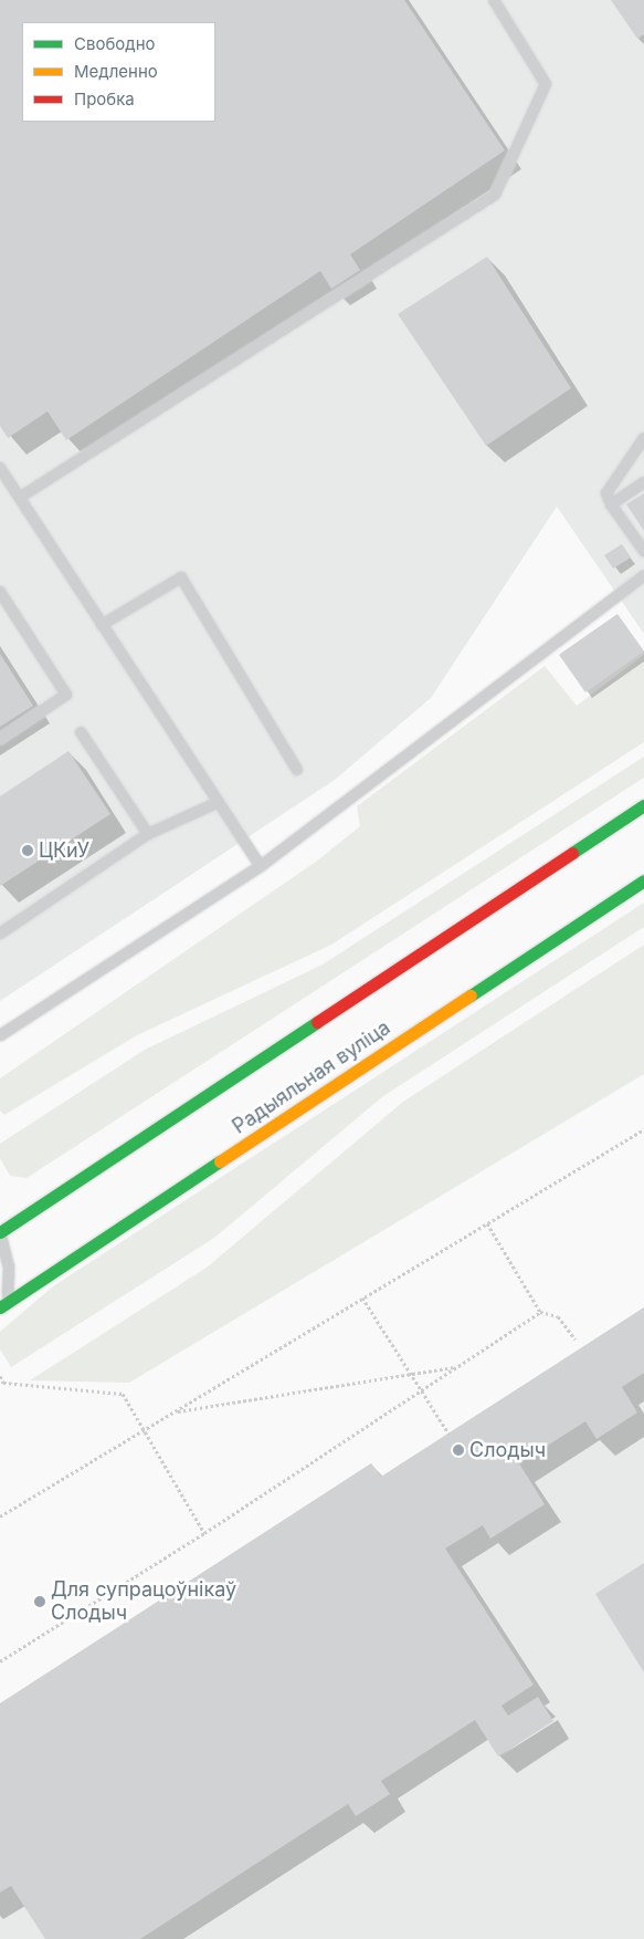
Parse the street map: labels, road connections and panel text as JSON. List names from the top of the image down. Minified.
{"streets":{"main road":["Радыяльная вуліца"]},"places":["ЦКиУ","Слодыч","Для супрацоўнікаў Слодыч"],"legend":["Свободно","Медленно","Пробка"]}
